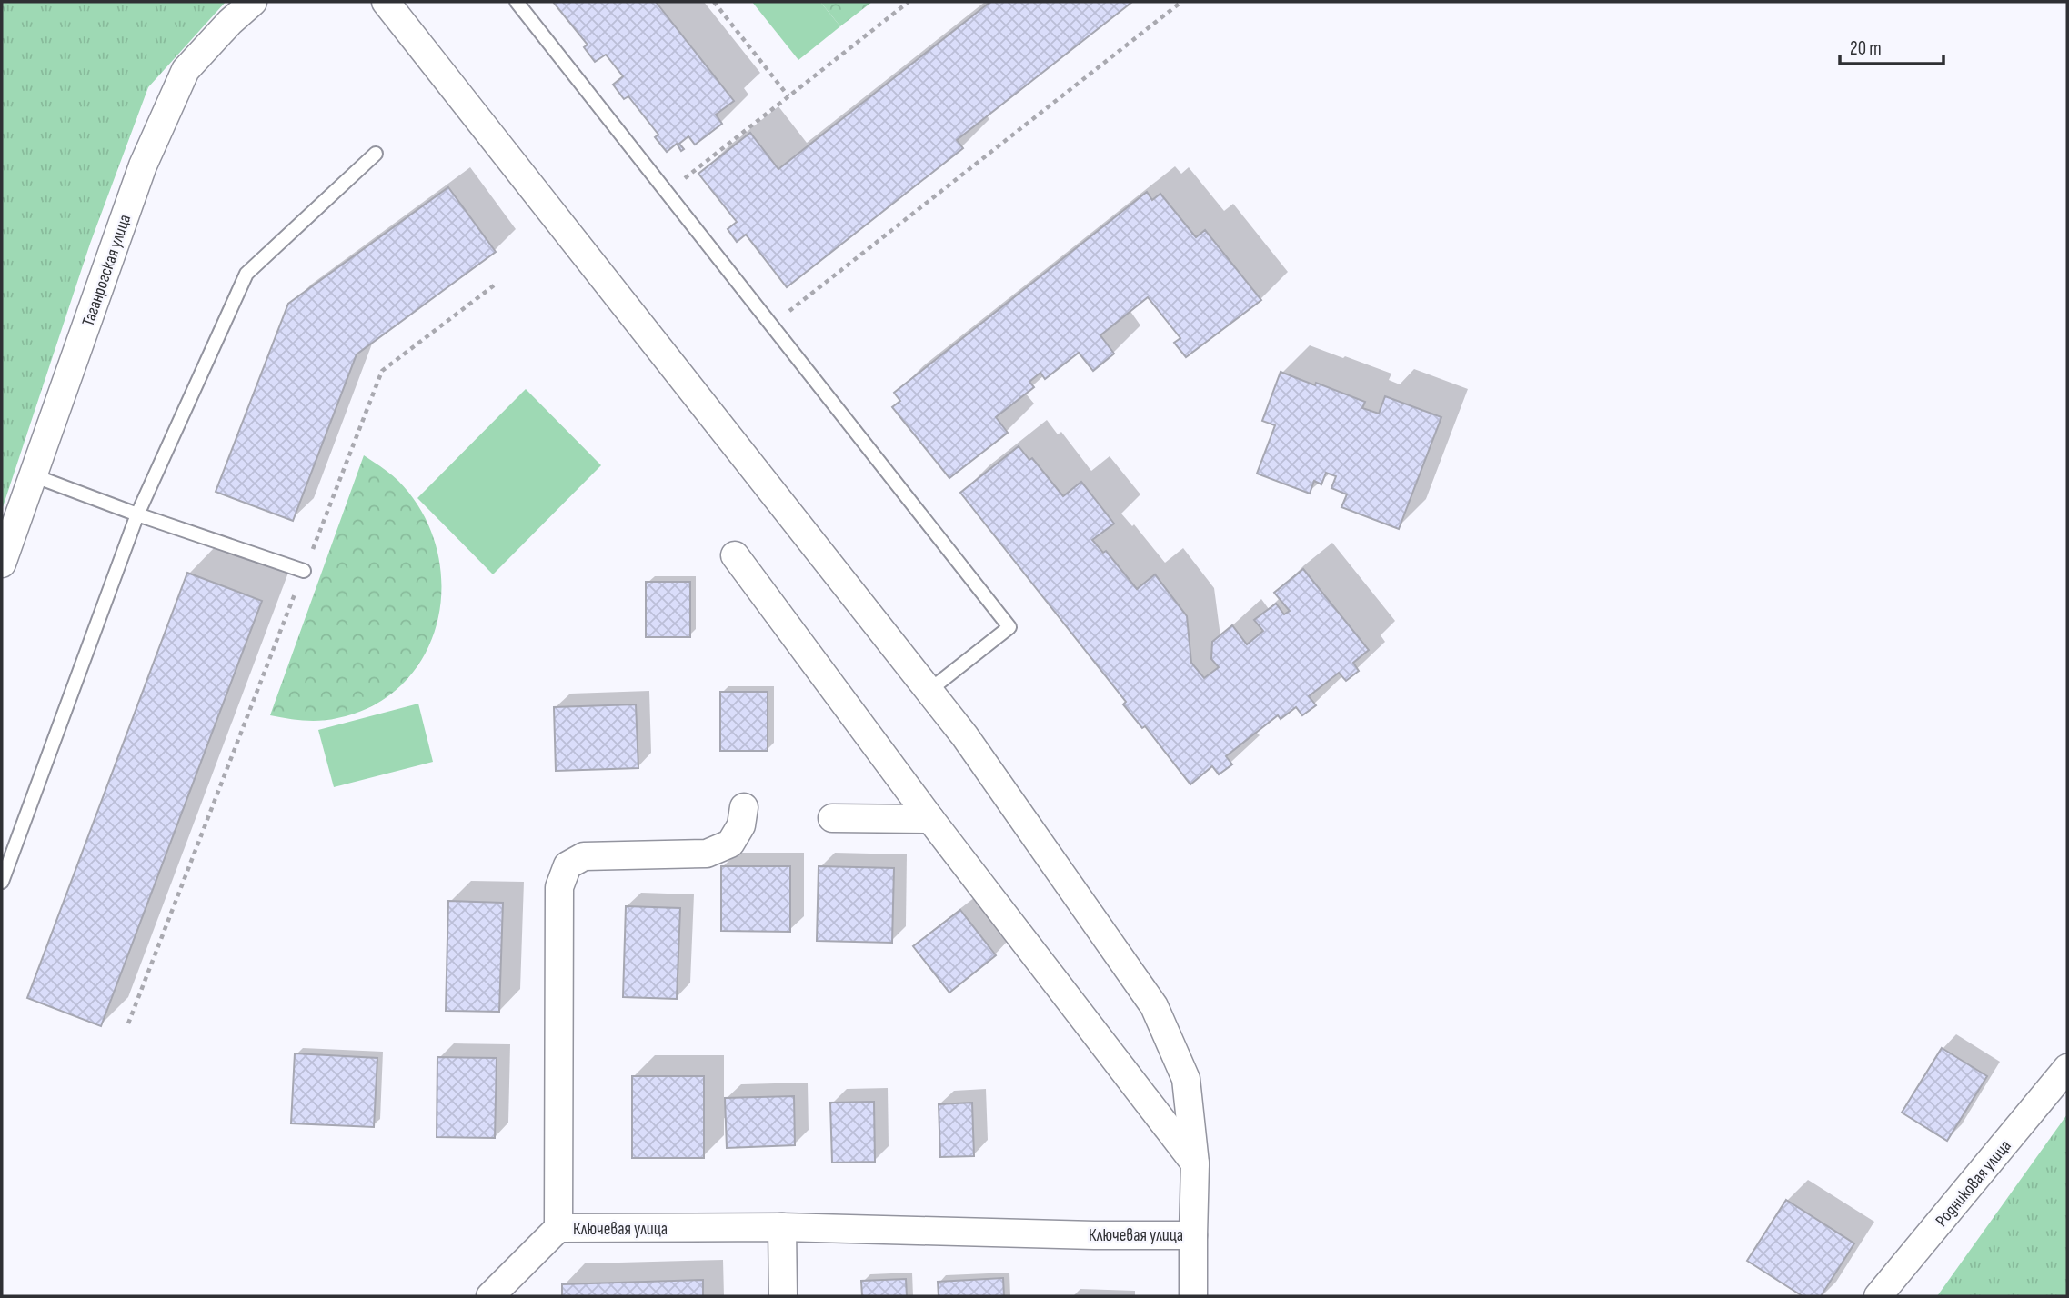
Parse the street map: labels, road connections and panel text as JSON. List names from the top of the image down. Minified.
{"streets":{"street":["Таганрогская улица","Родниковая улица","Ключевая улица"]},"scale_bar":"20 m"}
